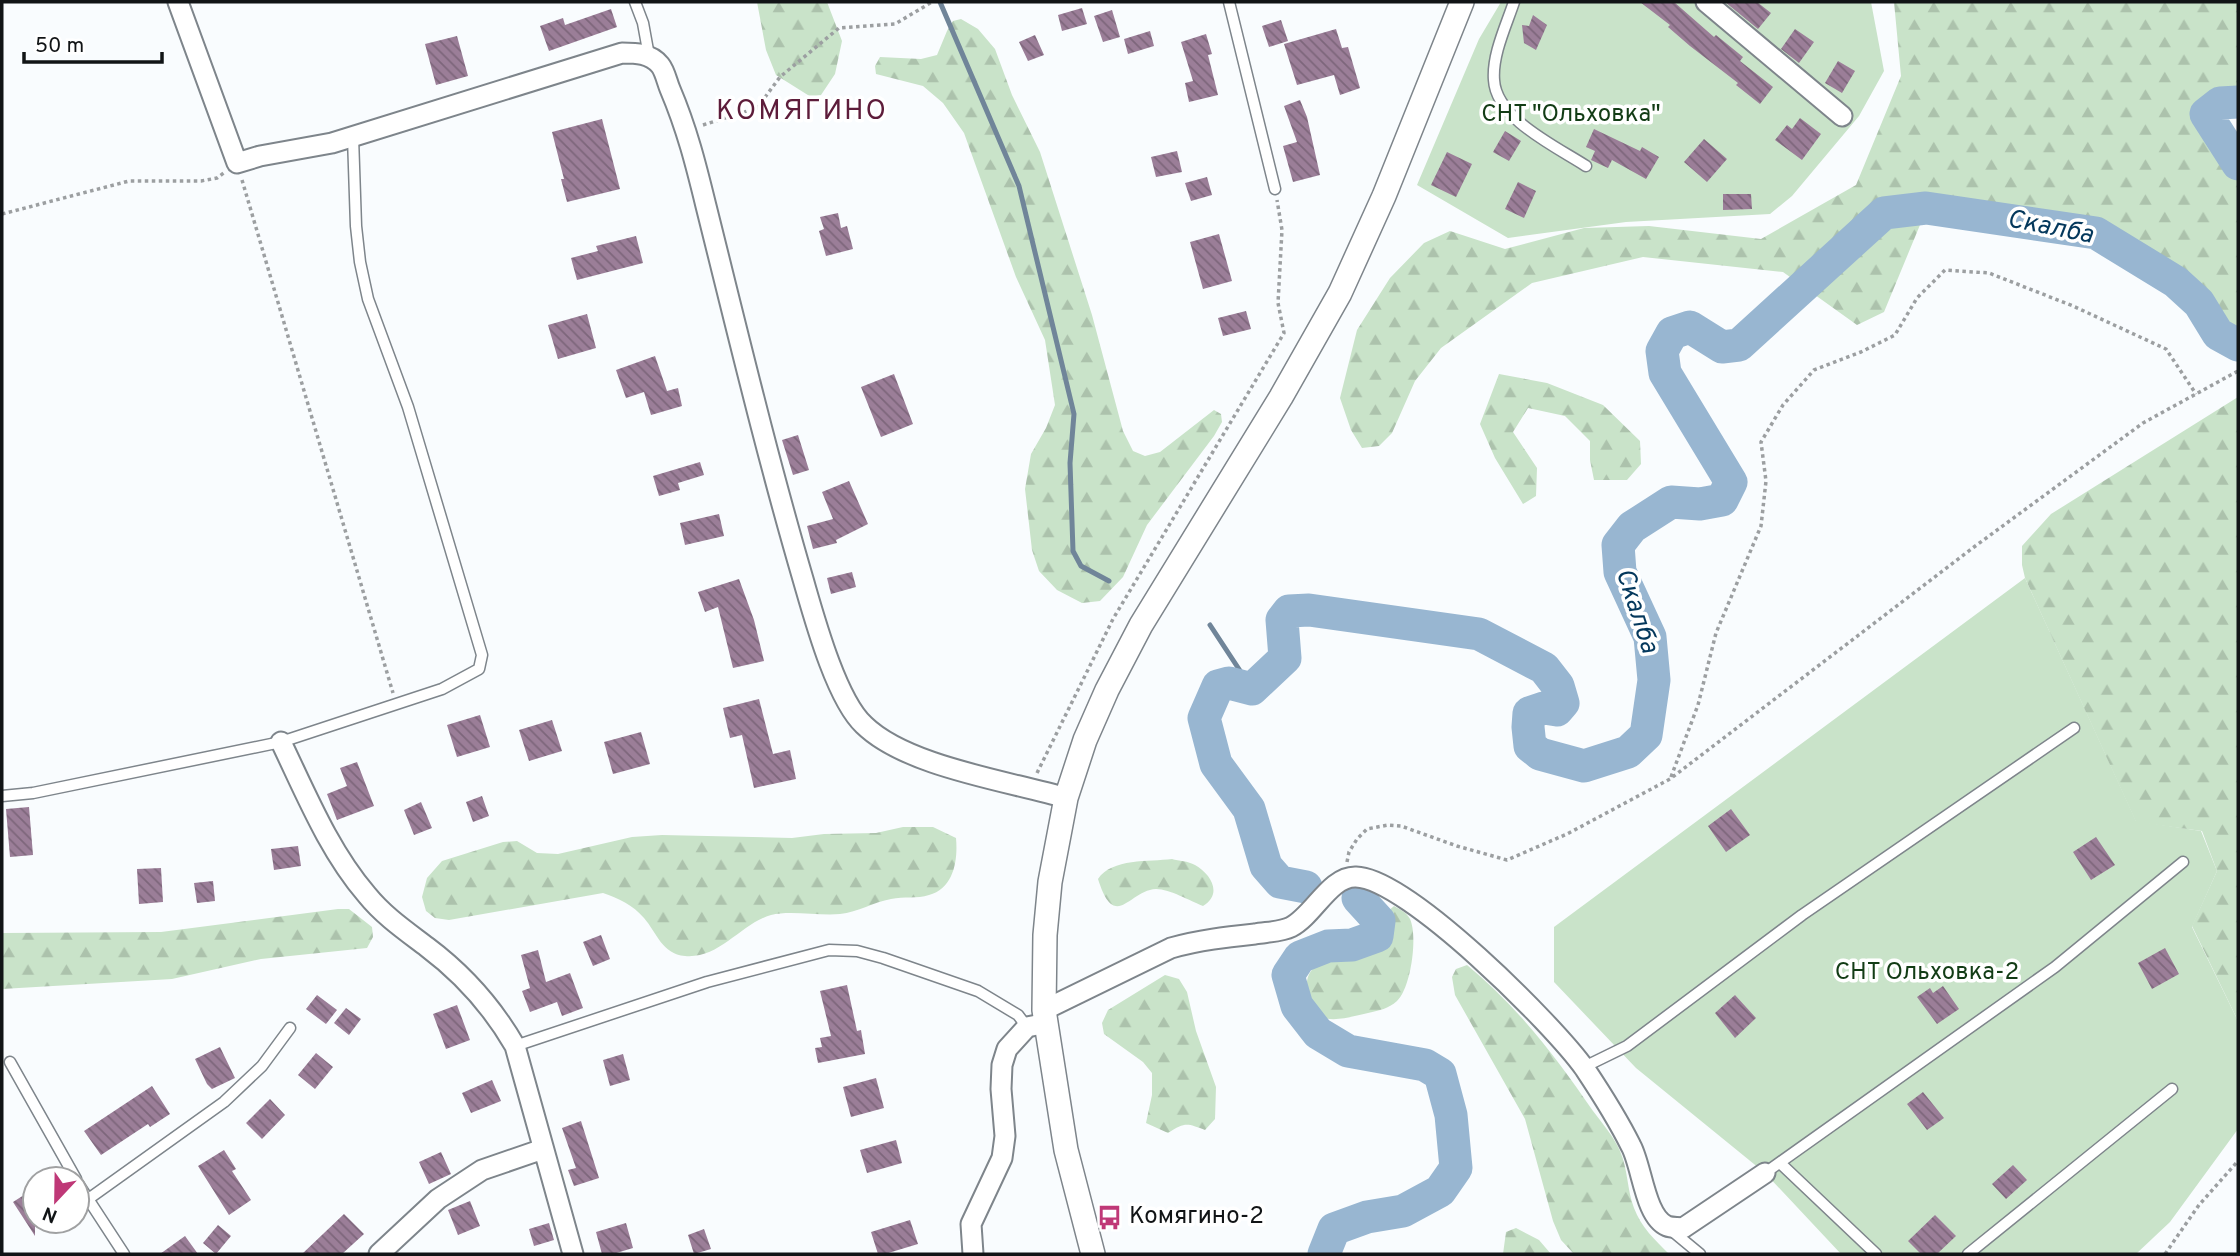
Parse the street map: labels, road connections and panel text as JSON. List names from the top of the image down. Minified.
{"districts":["КОМЯГИНО"],"water":["Скалба"],"parks":["СНТ \"Ольховка\"","СНТ Ольховка-2"],"places":{"bus stop":["Комягино-2"]},"scale_bar":"50 m","north":"bottom"}
